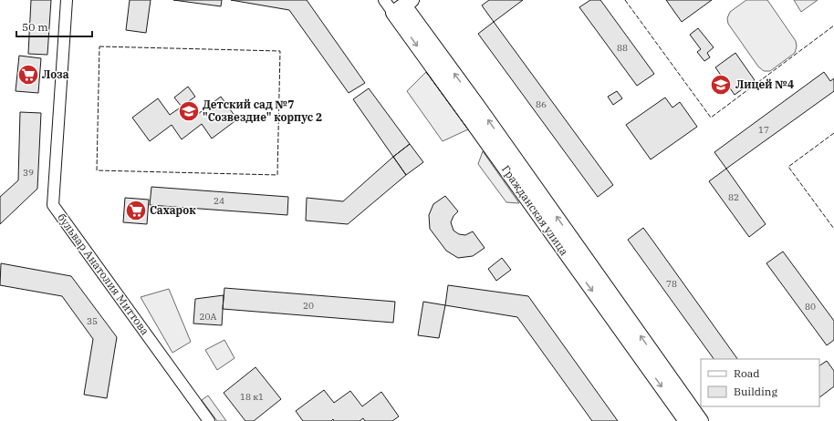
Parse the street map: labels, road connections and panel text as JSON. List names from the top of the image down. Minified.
{"streets":{"main road":["Гражданская улица"],"street":["бульвар Анатолия Миттова"]},"places":{"supermarket":["Лоза","Сахарок"],"school or university":["Лицей №4","Детский сад №7 \"Созвездие\" корпус 2"]},"house_numbers":["88","86","17","39","82","24","78","20","80","20А","35","18 к1"],"legend":["Road","Building"],"scale_bar":"50 m"}
